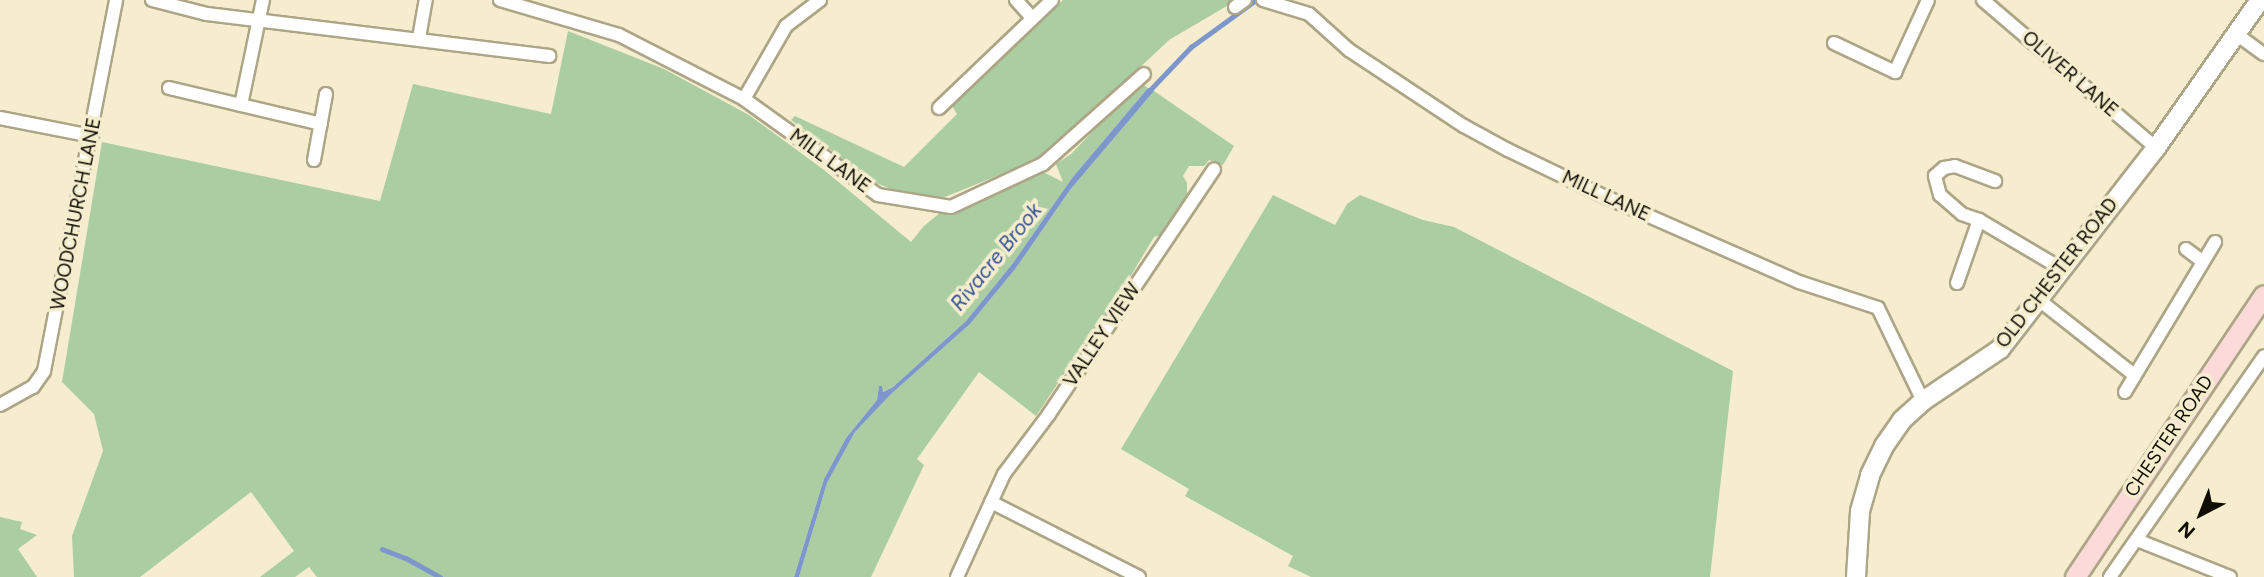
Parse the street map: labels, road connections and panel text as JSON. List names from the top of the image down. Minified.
{"streets":{"main road":["OLD CHESTER ROAD","CHESTER ROAD"],"street":["OLIVER LANE","MILL LANE","WOODCHURCH LANE","VALLEY VIEW"]},"crossings":[["OLIVER LANE","OLD CHESTER ROAD"],["MILL LANE","OLD CHESTER ROAD"]],"water":["Rivacre Brook"],"north":"bottom left"}
